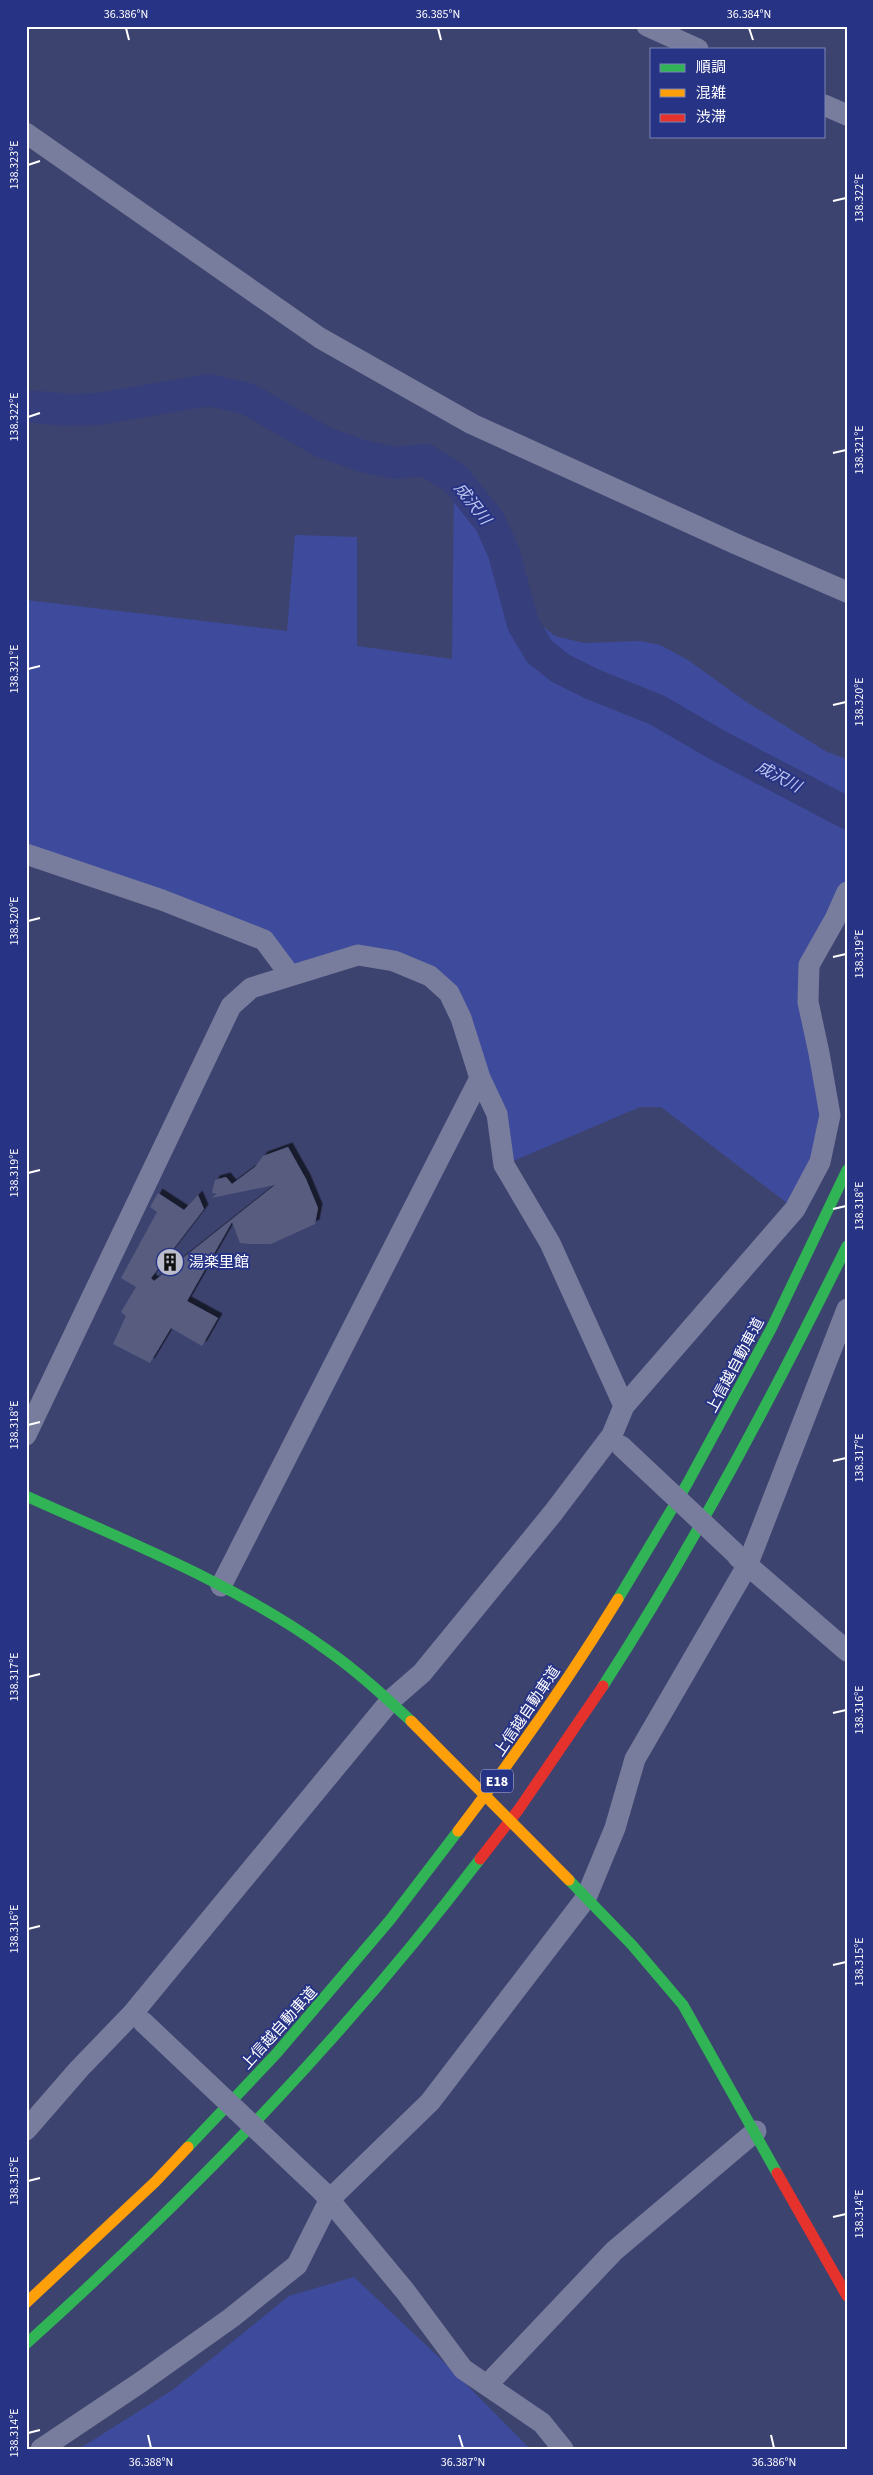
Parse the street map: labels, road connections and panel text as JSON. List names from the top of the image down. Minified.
{"streets":{"main road":["上信越自動車道","E18"]},"water":["成沢川"],"places":{"building":["湯楽里館"]},"legend":["順調","混雑","渋滞"],"coordinates":["36.386°N","36.385°N","36.384°N","138.323°E","138.322°E","138.321°E","138.320°E","138.319°E","138.318°E","138.317°E","138.316°E","138.315°E","138.314°E","36.388°N","36.387°N"]}
